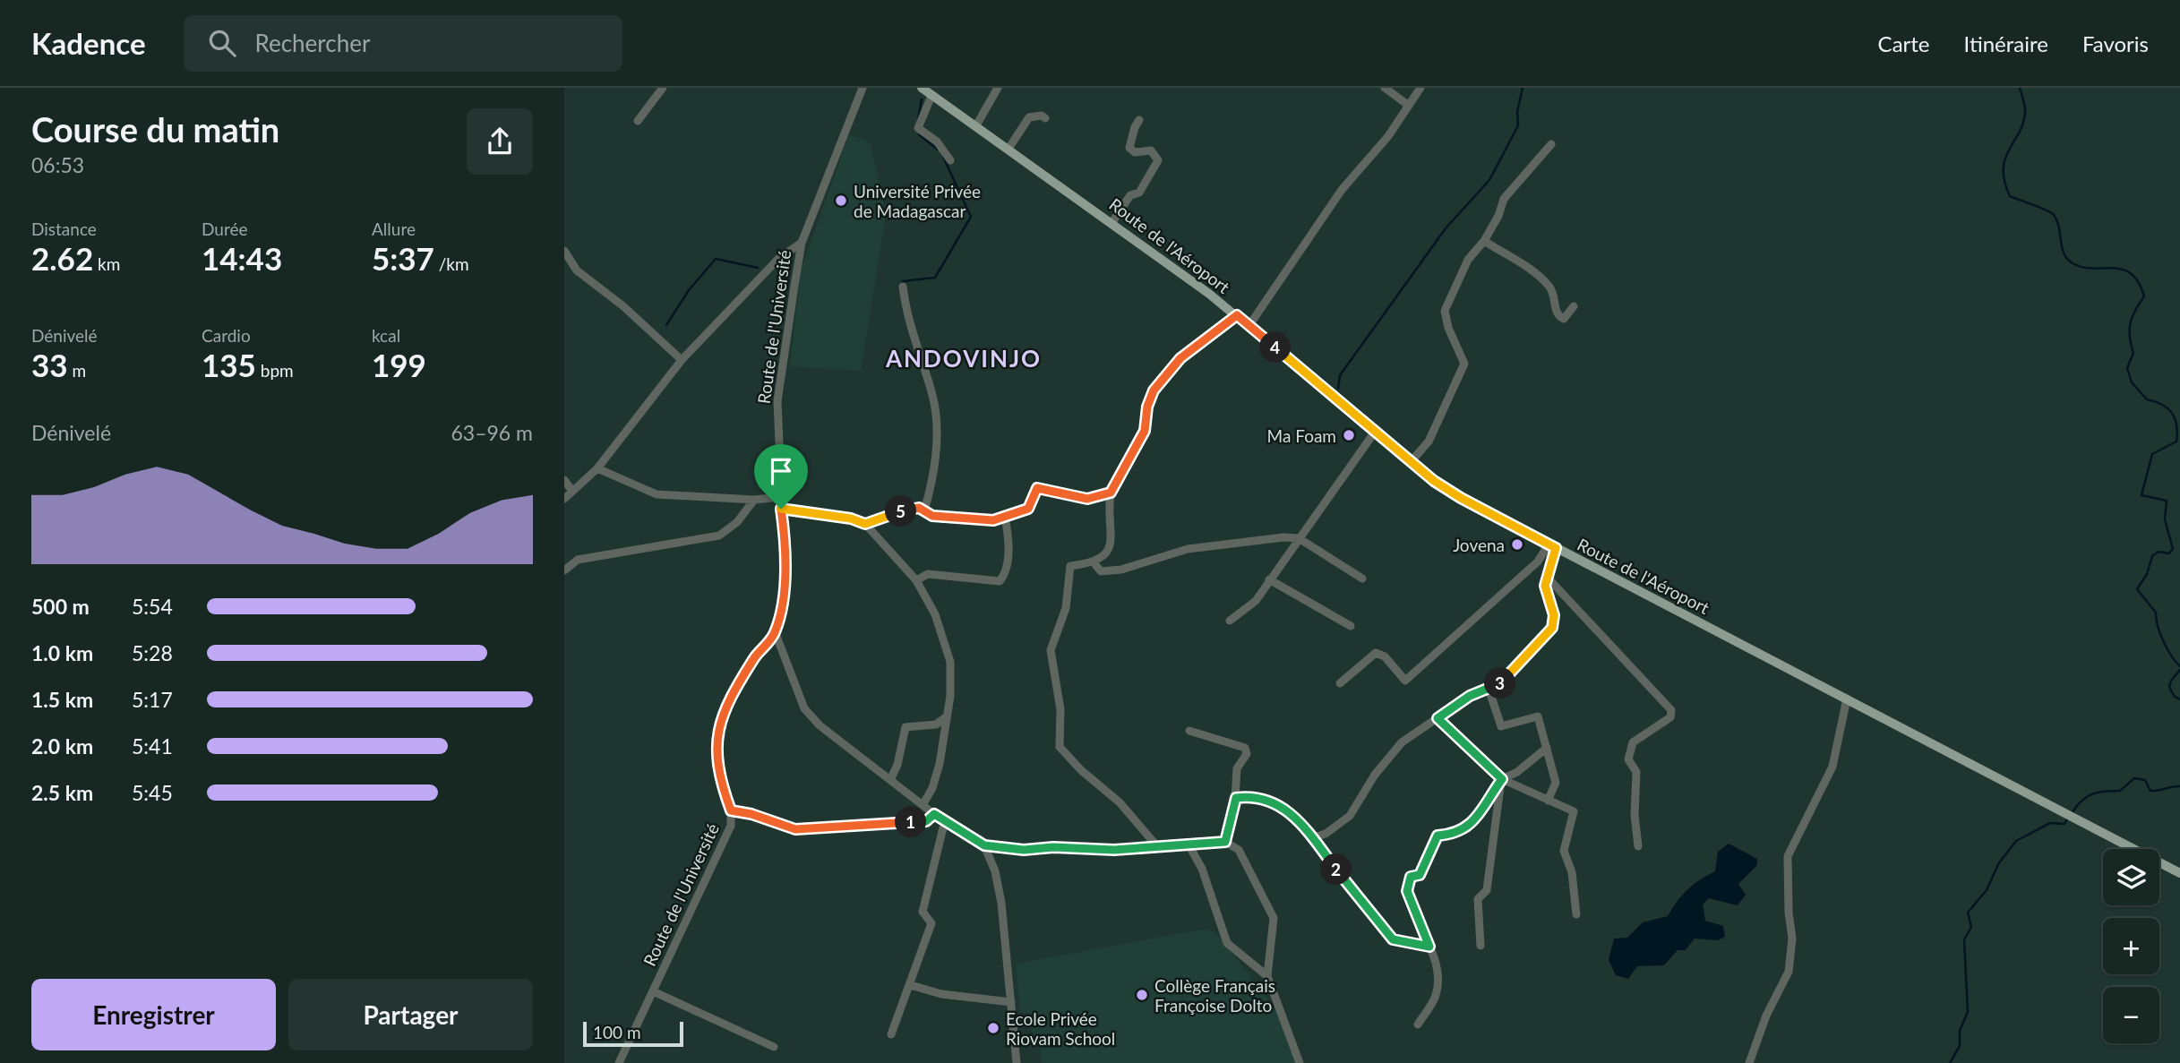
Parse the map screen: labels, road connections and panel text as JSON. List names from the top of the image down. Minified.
{"streets":{"main road":["Route de l'Aéroport"],"street":["Route de l'Université"]},"districts":["ANDOVINJO"],"places":["Université Privée de Madagascar","Ma Foam","Jovena","Collège Français Françoise Dolto","Ecole Privée Riovam School"],"scale_bar":"100 m","page":{"header":"Kadence","search":"Rechercher","nav":["Carte","Itinéraire","Favoris"],"heading":["Course du matin","06:53"],"stats":[["Distance","2.62 km"],["Durée","14:43"],["Allure","5:37 /km"],["Dénivelé","33 m"],["Cardio","135 bpm"],["kcal","199"]],"pins":["4","5","3","1","2"],"chart":["Dénivelé","63–96 m"],"list":[{"name":"500 m","note":"5:54"},{"name":"1.0 km","note":"5:28"},{"name":"1.5 km","note":"5:17"},{"name":"2.0 km","note":"5:41"},{"name":"2.5 km","note":"5:45"}],"map_buttons":["+","−"],"buttons":["Enregistrer","Partager"],"scale":"100 m"}}
